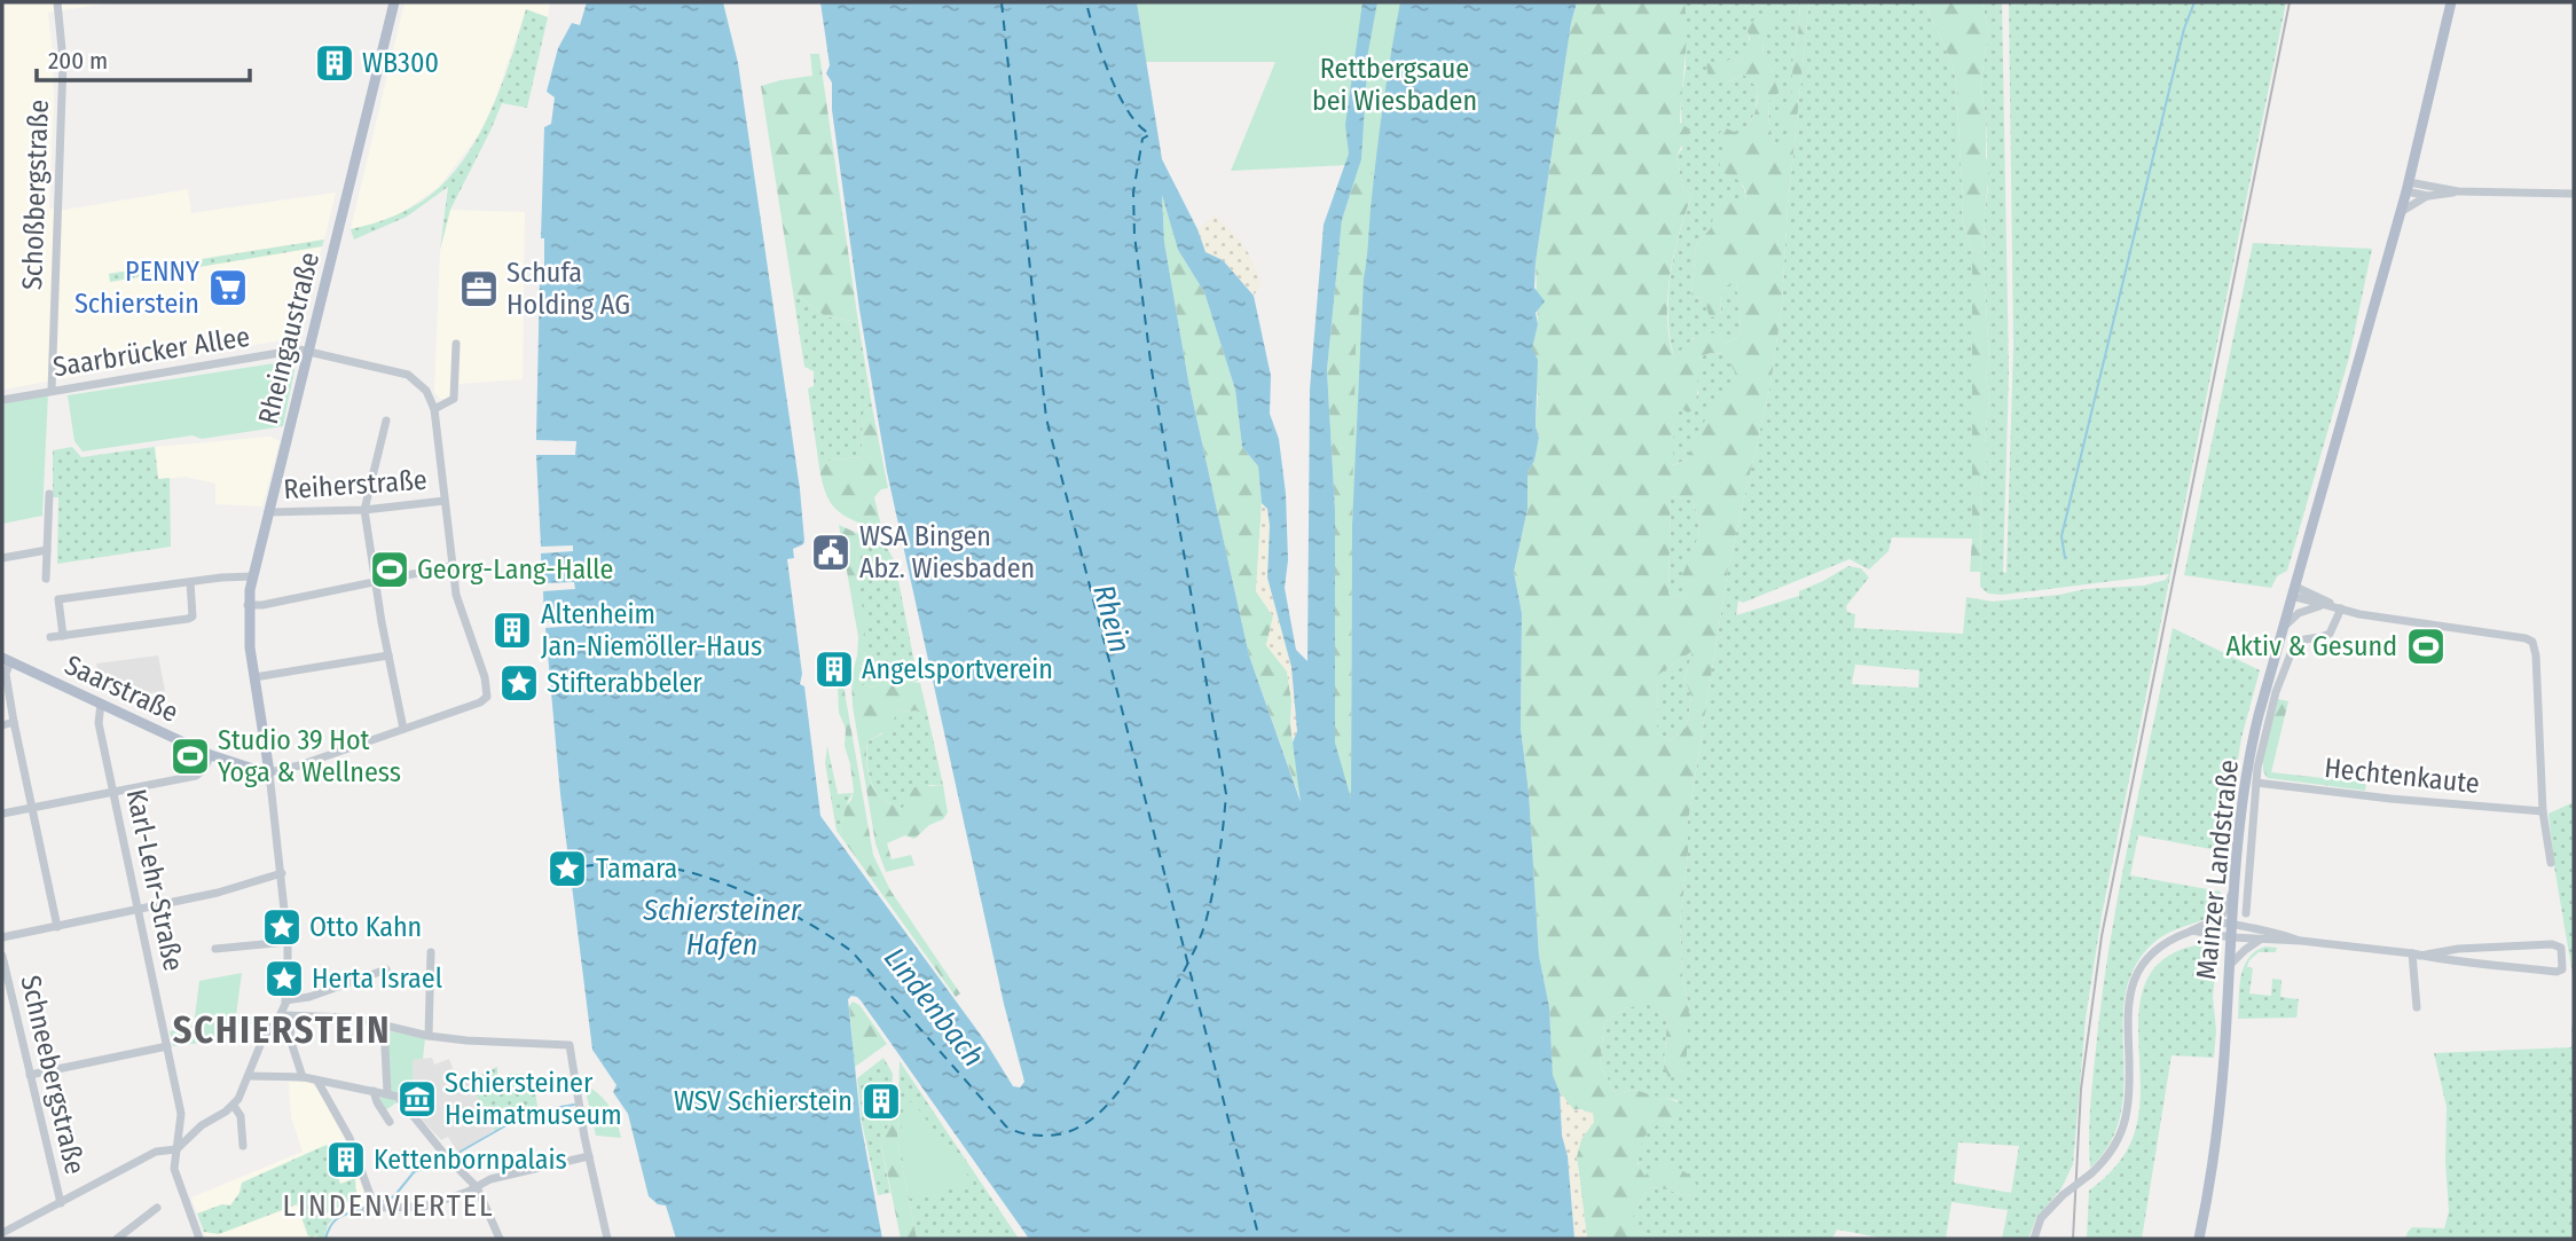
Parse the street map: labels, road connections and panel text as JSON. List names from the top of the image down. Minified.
{"streets":{"main road":["Rheingaustraße","Saarstraße","Mainzer Landstraße"],"street":["Schoßbergstraße","Saarbrücker Allee","Reiherstraße","Hechtenkaute","Karl-Lehr-Straße","Schneebergstraße"]},"crossings":[["Schoßbergstraße","Saarbrücker Allee"],["Rheingaustraße","Saarbrücker Allee"],["Rheingaustraße","Reiherstraße"],["Rheingaustraße","Saarstraße"],["Saarstraße","Karl-Lehr-Straße"],["Hechtenkaute","Mainzer Landstraße"]],"districts":["SCHIERSTEIN","LINDENVIERTEL"],"water":["Rhein","Schiersteiner Hafen","Lindenbach"],"parks":["Rettbergsaue bei Wiesbaden"],"places":{"building":["WB300","Altenheim Jan-Niemöller-Haus","Angelsportverein","WSV Schierstein","Kettenbornpalais"],"supermarket":["PENNY Schierstein"],"office":["Schufa Holding AG"],"public building":["WSA Bingen Abz. Wiesbaden"],"sports":["Georg-Lang-Halle","Aktiv & Gesund","Studio 39 Hot Yoga & Wellness"],"place":["Stifterabbeler","Tamara","Otto Kahn","Herta Israel"],"museum":["Schiersteiner Heimatmuseum"]},"scale_bar":"200 m"}
